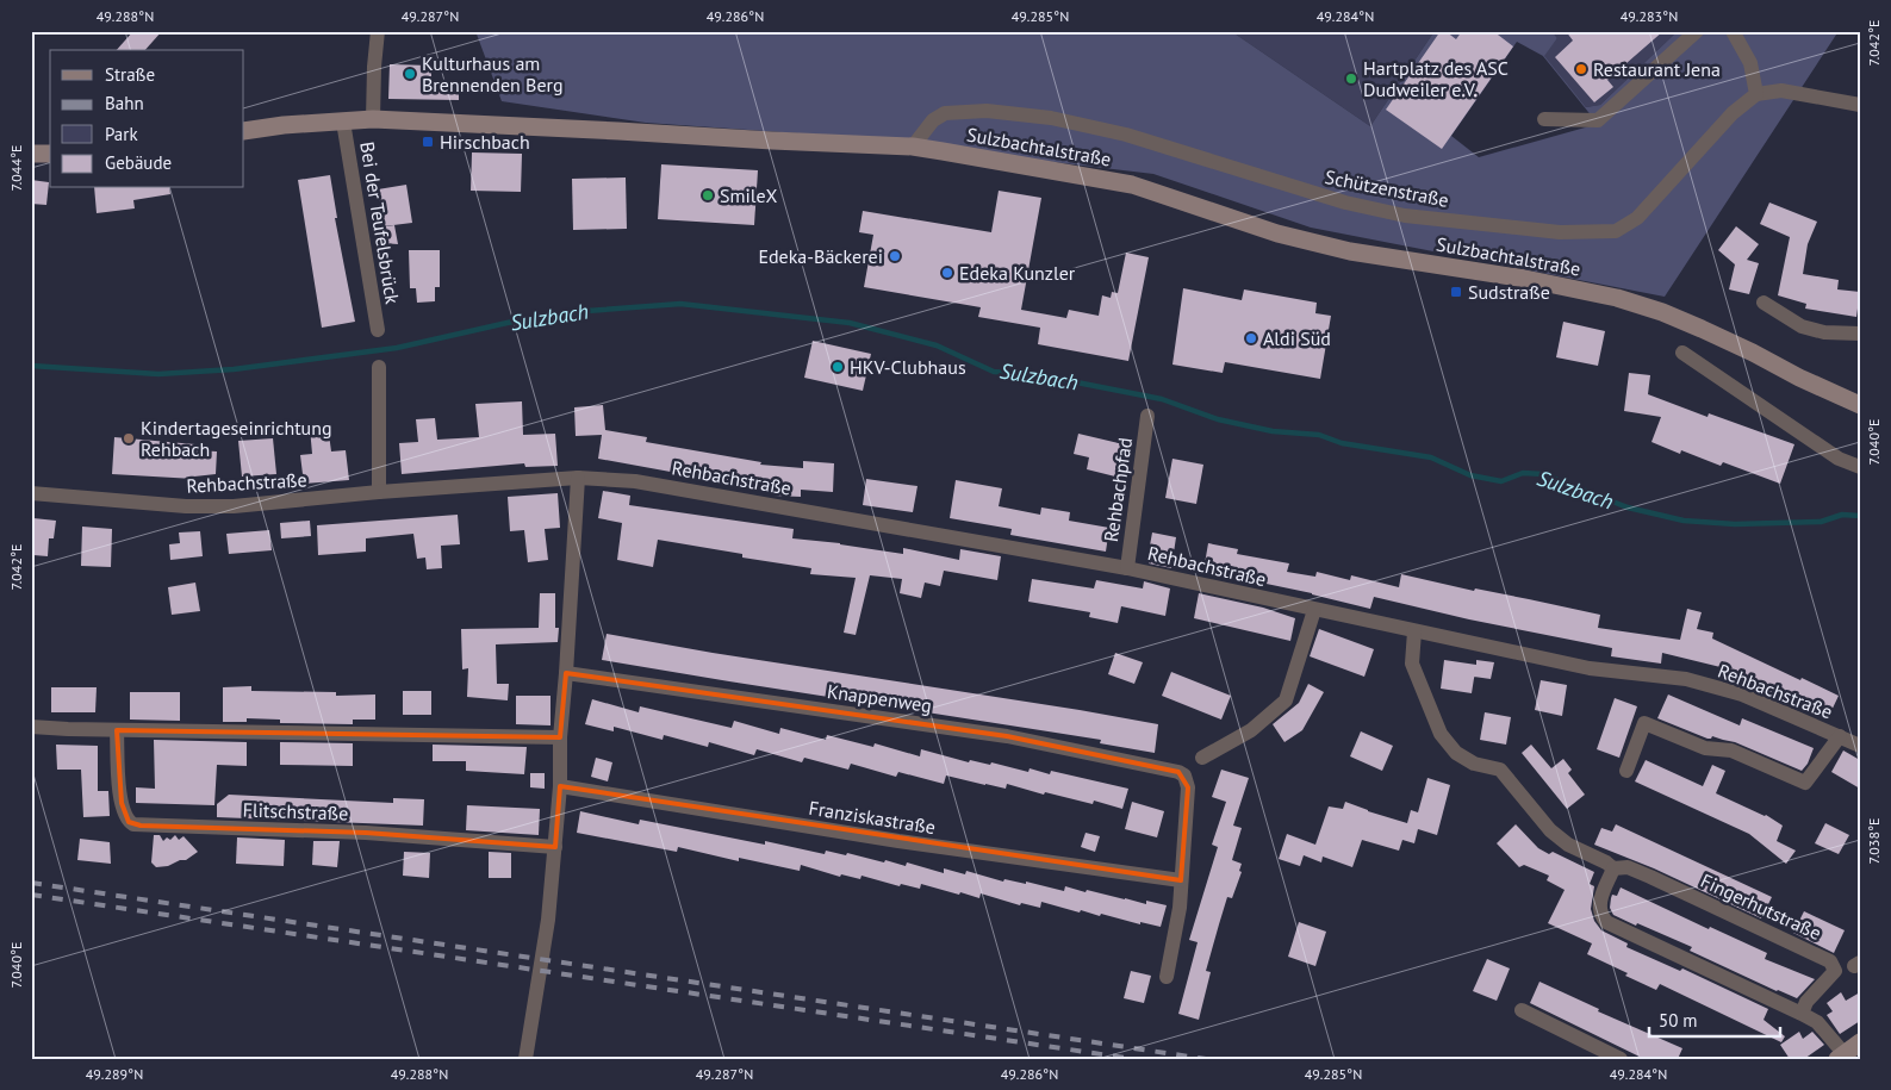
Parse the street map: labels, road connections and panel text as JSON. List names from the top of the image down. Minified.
{"streets":{"main road":["Sulzbachtalstraße"],"street":["Schützenstraße","Bei der Teufelsbrück","Rehbachstraße","Rehbachpfad","Knappenweg","Flitschstraße","Franziskastraße","Fingerhutstraße"]},"crossings":[["Sulzbachtalstraße","Schützenstraße"],["Sulzbachtalstraße","Bei der Teufelsbrück"],["Rehbachstraße","Rehbachpfad"],["Rehbachstraße","Fingerhutstraße"],["Knappenweg","Franziskastraße"]],"water":["Sulzbach"],"places":{"other":["Restaurant Jena","Kulturhaus am Brennenden Berg","Hartplatz des ASC Dudweiler e.V.","SmileX","Edeka-Bäckerei","Edeka Kunzler","Aldi Süd","HKV-Clubhaus","Kindertageseinrichtung Rehbach"],"transit":["Hirschbach","Sudstraße"]},"legend":["Straße","Bahn","Park","Gebäude"],"scale_bar":"50 m","coordinates":["49.288°N","49.287°N","49.286°N","49.285°N","49.284°N","49.283°N","7.042°E","7.044°E","7.040°E","7.038°E","49.289°N"]}
